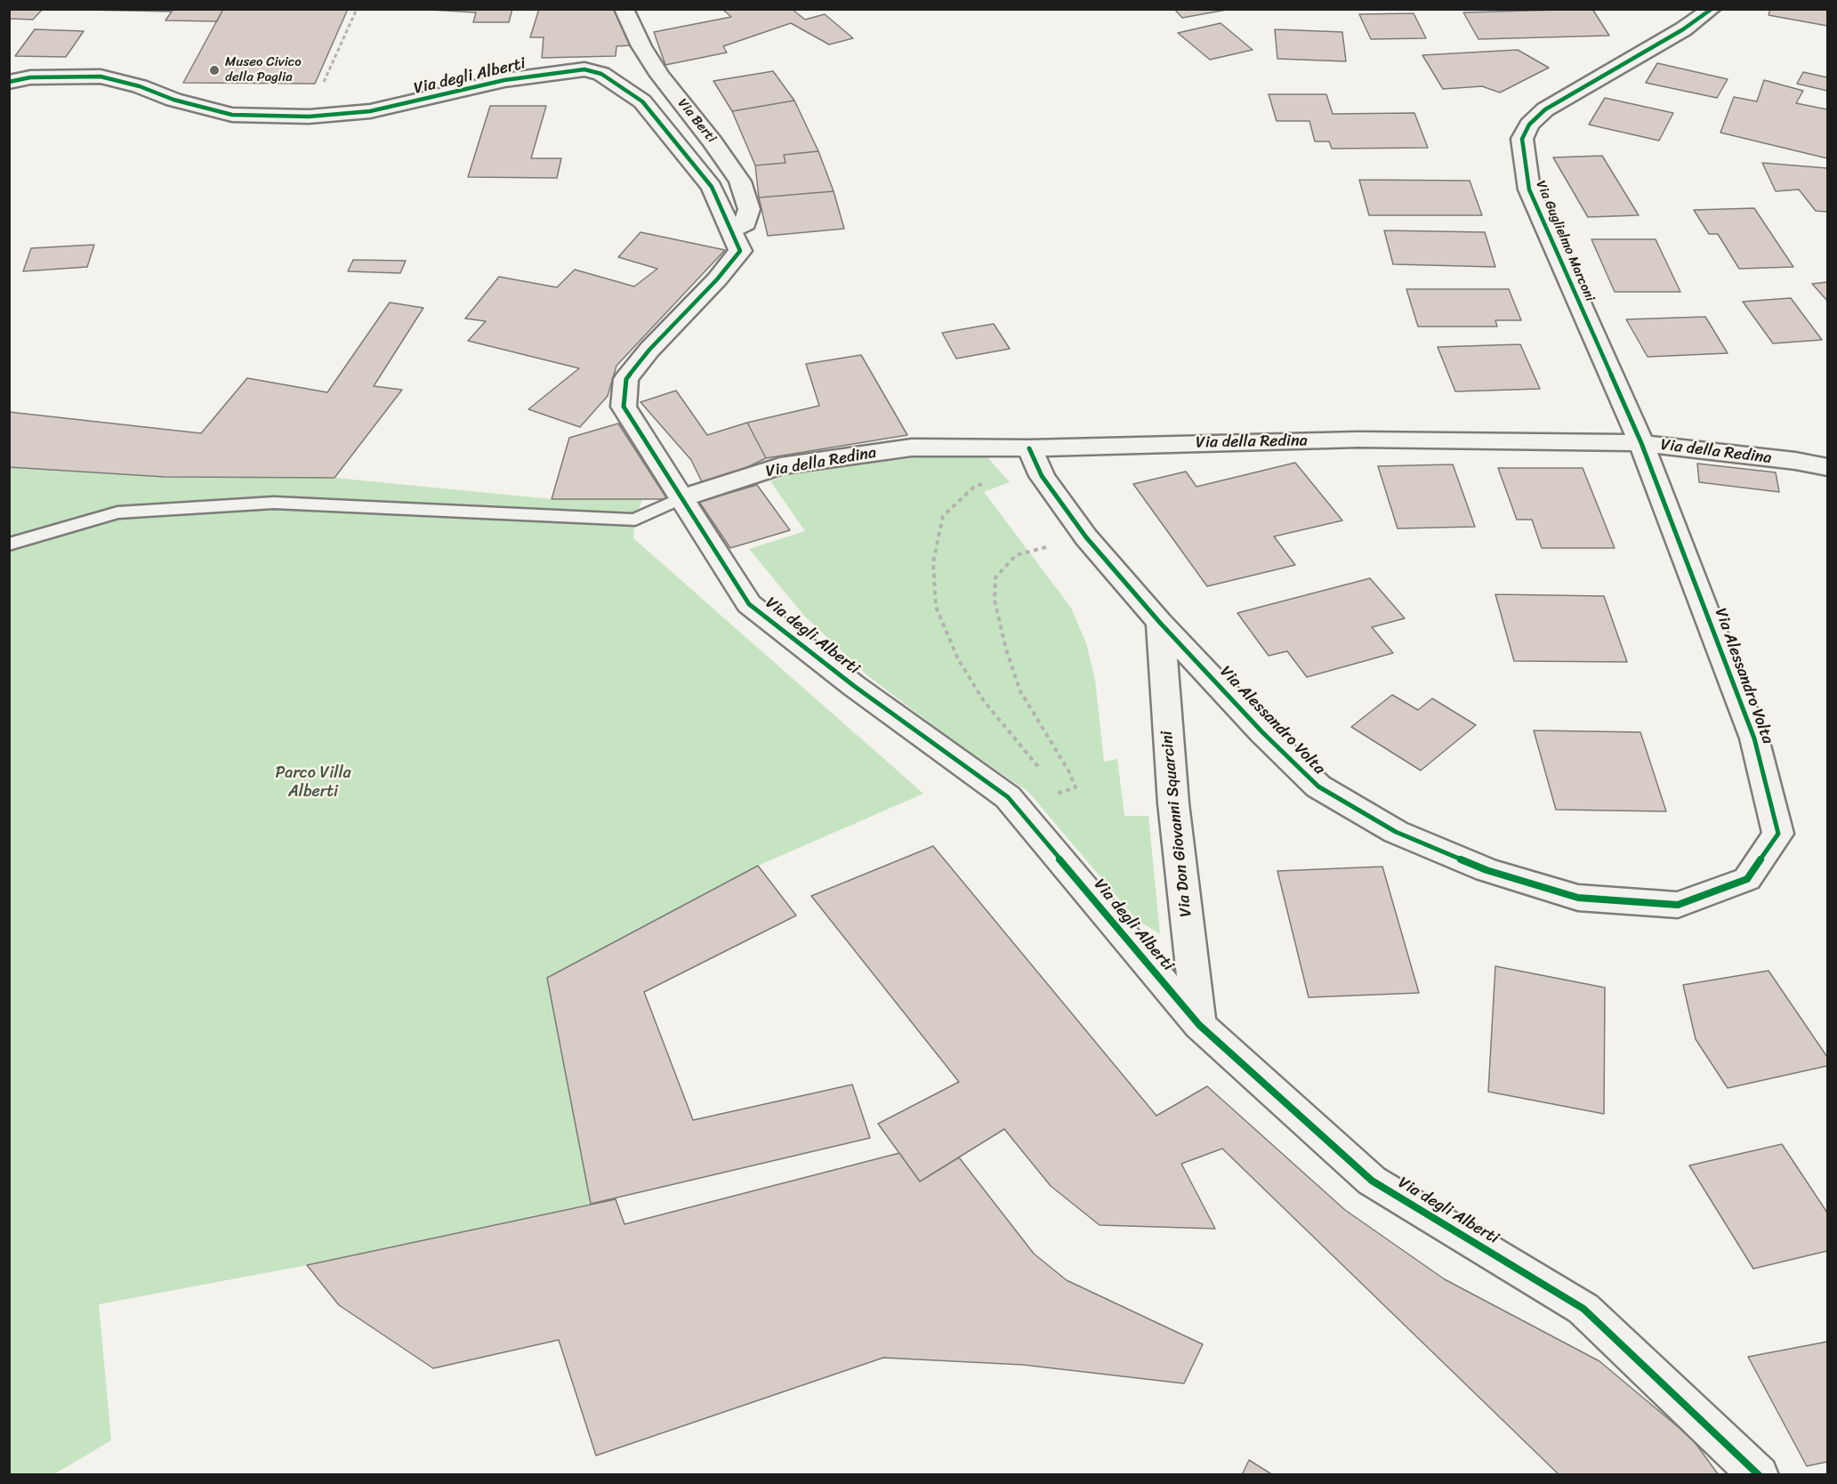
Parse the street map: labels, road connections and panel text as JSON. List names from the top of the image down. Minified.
{"streets":{"street":["Via degli Alberti","Via Berti","Via Guglielmo Marconi","Via della Redina","Via Alessandro Volta","Via Don Giovanni Squarcini"]},"crossings":[["Via degli Alberti","Via Berti"],["Via degli Alberti","Via della Redina"],["Via degli Alberti","Via Don Giovanni Squarcini"],["Via Guglielmo Marconi","Via della Redina"],["Via Guglielmo Marconi","Via Alessandro Volta"],["Via della Redina","Via Alessandro Volta"],["Via Alessandro Volta","Via Don Giovanni Squarcini"]],"parks":["Parco Villa Alberti"],"places":["Museo Civico della Paglia"]}
